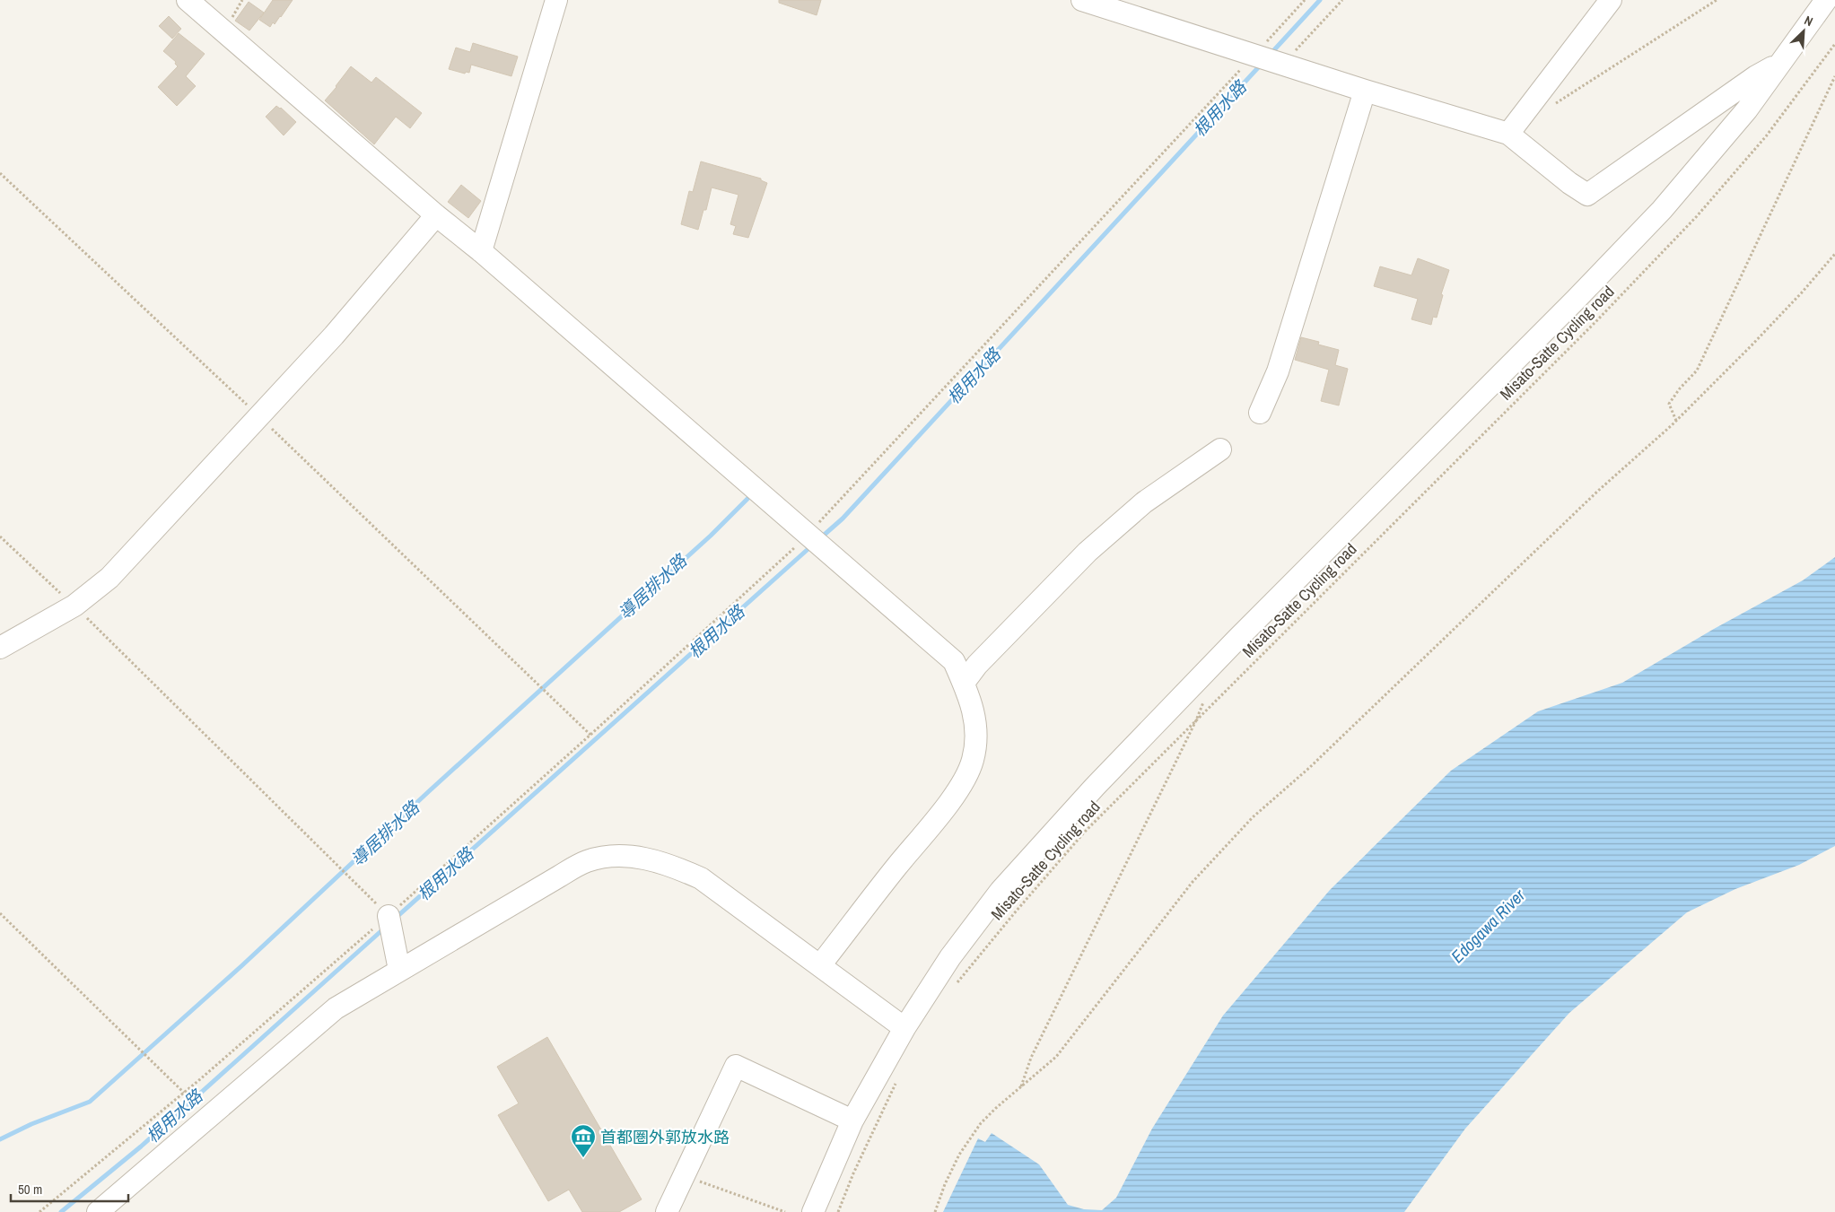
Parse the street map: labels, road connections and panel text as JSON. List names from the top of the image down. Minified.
{"streets":{"path":["Misato-Satte Cycling road"]},"water":["根用水路","導居排水路","Edogawa River"],"places":{"museum":["首都圏外郭放水路"]},"scale_bar":"50 m","north":"top right"}
